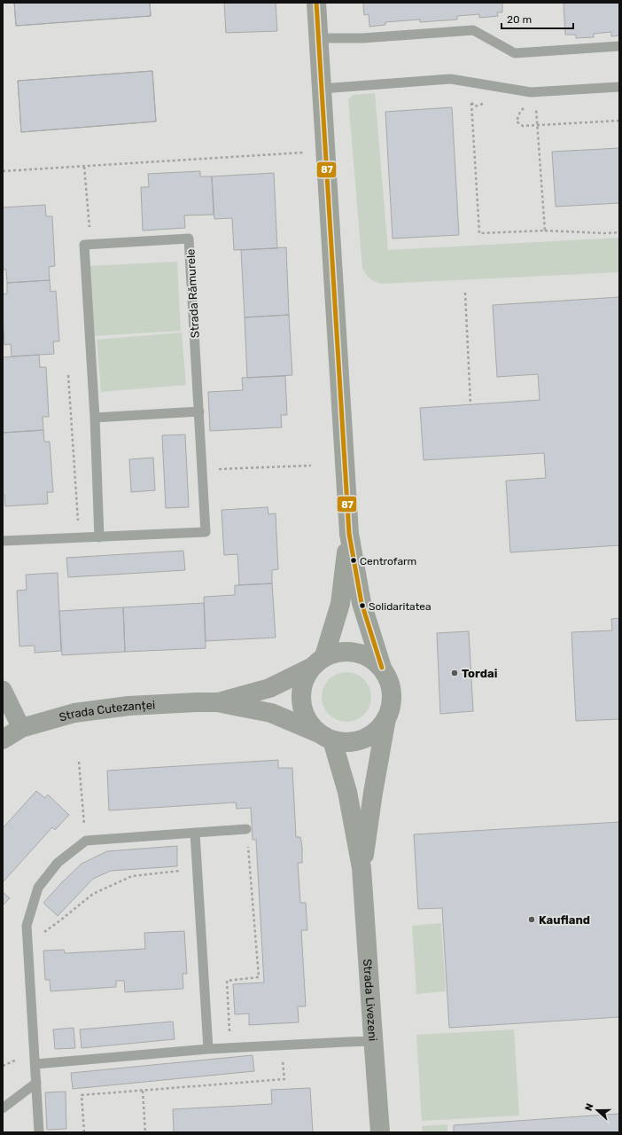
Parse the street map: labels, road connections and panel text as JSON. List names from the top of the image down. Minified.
{"streets":{"main road":["Strada Cutezanței","Strada Livezeni"],"lane":["Strada Rămurele"]},"crossings":[["Strada Cutezanței","Strada Livezeni"]],"places":["Centrofarm","Solidaritatea","Tordai","Kaufland"],"lines":["transit line 87"],"scale_bar":"20 m","north":"left"}
